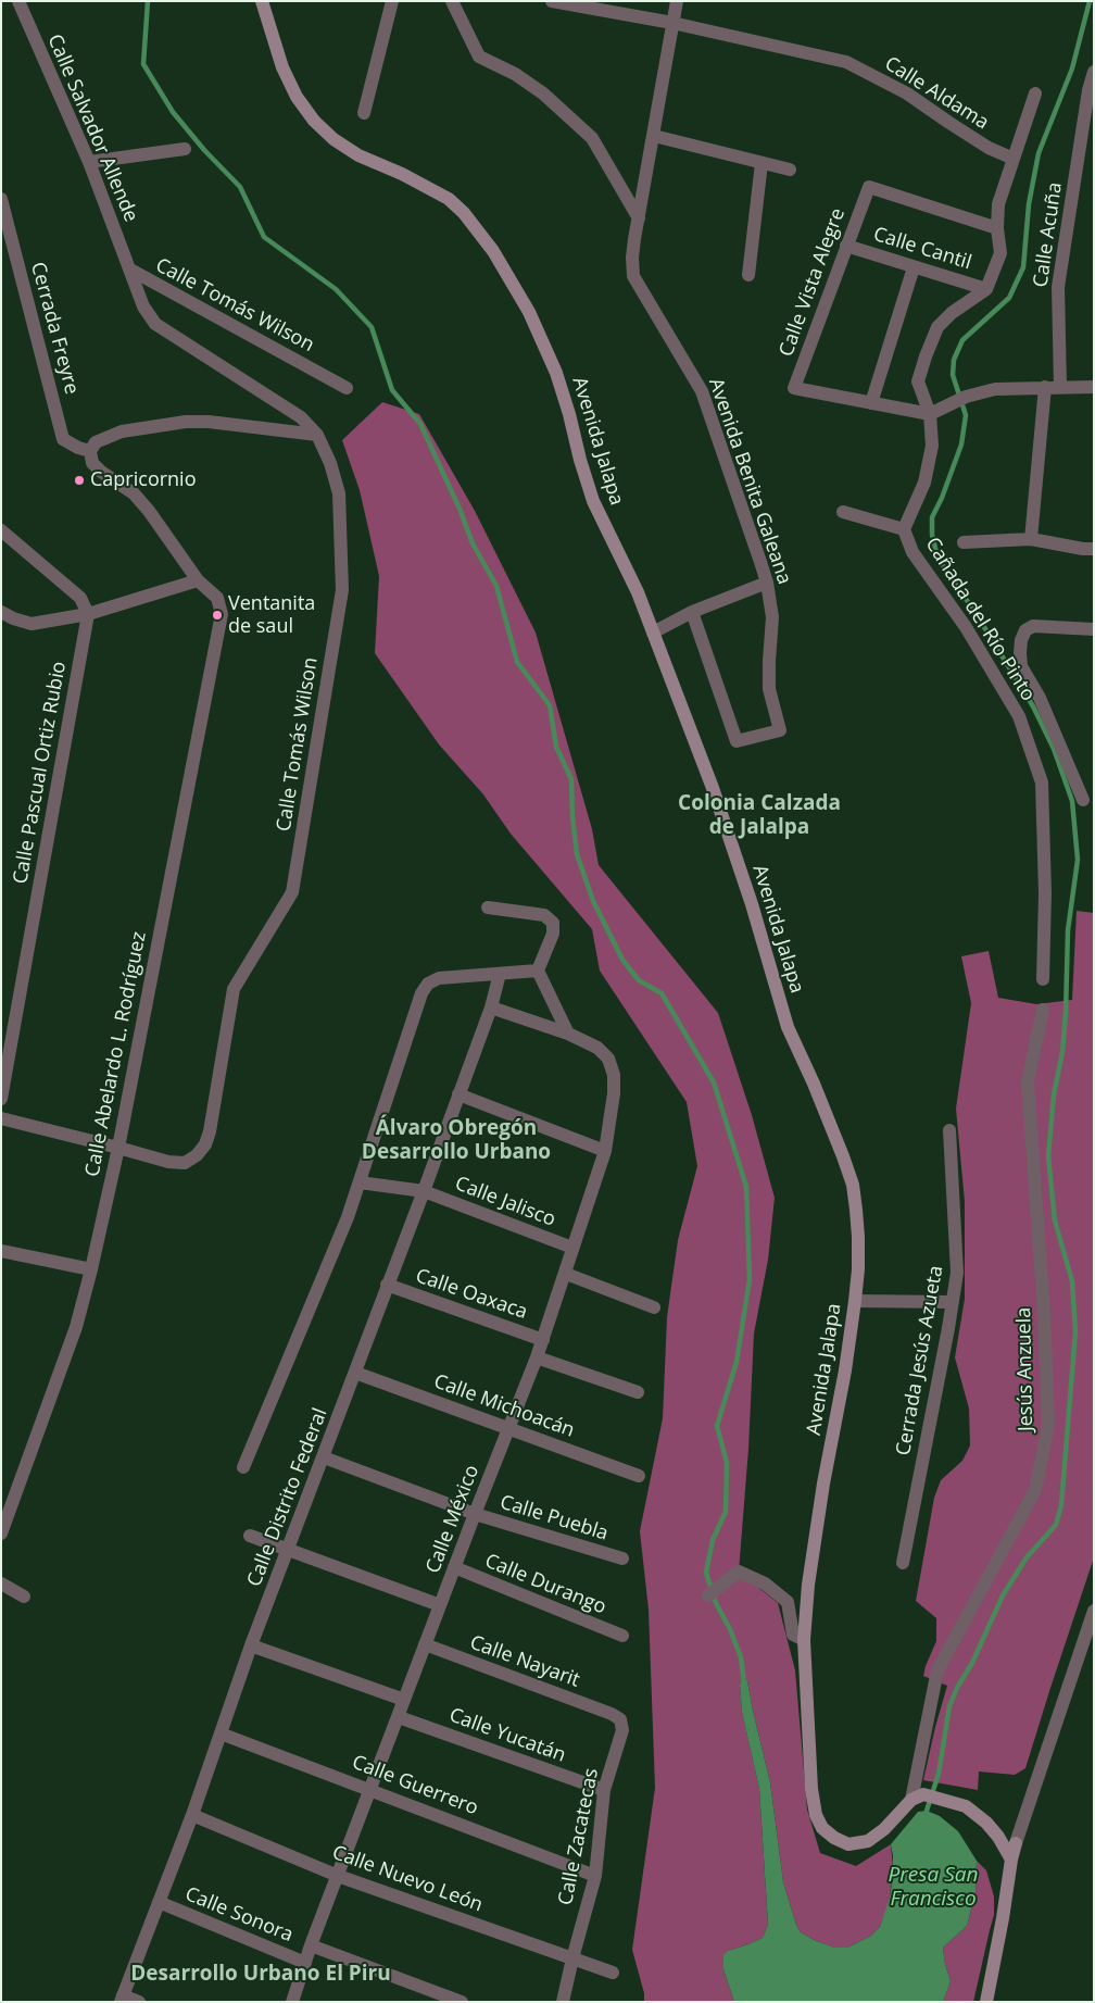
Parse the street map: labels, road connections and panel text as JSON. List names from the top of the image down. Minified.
{"streets":{"street":["Calle Aldama","Calle Salvador Allende","Calle Acuña","Calle Cantil","Calle Vista Alegre","Calle Tomás Wilson","Cerrada Freyre","Avenida Jalapa","Avenida Benita Galeana","Cañada del Río Pinto","Calle Pascual Ortiz Rubio","Calle Abelardo L. Rodríguez","Calle Jalisco","Calle Oaxaca","Cerrada Jesús Azueta","Jesús Anzuela","Calle Michoacán","Calle Distrito Federal","Calle Puebla","Calle México","Calle Durango","Calle Nayarit","Calle Yucatán","Calle Guerrero","Calle Zacatecas","Calle Nuevo León","Calle Sonora"]},"crossings":[["Calle Aldama","Avenida Benita Galeana"],["Calle Salvador Allende","Calle Tomás Wilson"],["Calle Cantil","Calle Vista Alegre"],["Calle Cantil","Cañada del Río Pinto"],["Calle Vista Alegre","Cañada del Río Pinto"],["Calle Tomás Wilson","Calle Abelardo L. Rodríguez"],["Cerrada Freyre","Calle Abelardo L. Rodríguez"],["Avenida Jalapa","Jesús Anzuela"],["Calle Jalisco","Calle Distrito Federal"],["Calle Jalisco","Calle México"],["Calle Oaxaca","Calle Distrito Federal"],["Calle Oaxaca","Calle México"],["Calle Michoacán","Calle Distrito Federal"],["Calle Michoacán","Calle México"],["Calle Distrito Federal","Calle Puebla"],["Calle Distrito Federal","Calle Guerrero"],["Calle Distrito Federal","Calle Nuevo León"],["Calle Distrito Federal","Calle Sonora"],["Calle Puebla","Calle México"],["Calle México","Calle Durango"],["Calle México","Calle Nayarit"],["Calle México","Calle Yucatán"],["Calle México","Calle Guerrero"],["Calle México","Calle Nuevo León"],["Calle México","Calle Sonora"],["Calle Nayarit","Calle Zacatecas"],["Calle Yucatán","Calle Zacatecas"],["Calle Guerrero","Calle Zacatecas"],["Calle Zacatecas","Calle Nuevo León"]],"districts":["Colonia Calzada de Jalalpa","Álvaro Obregón Desarrollo Urbano","Desarrollo Urbano El Piru"],"water":["Presa San Francisco"],"places":["Capricornio","Ventanita de saul"]}
